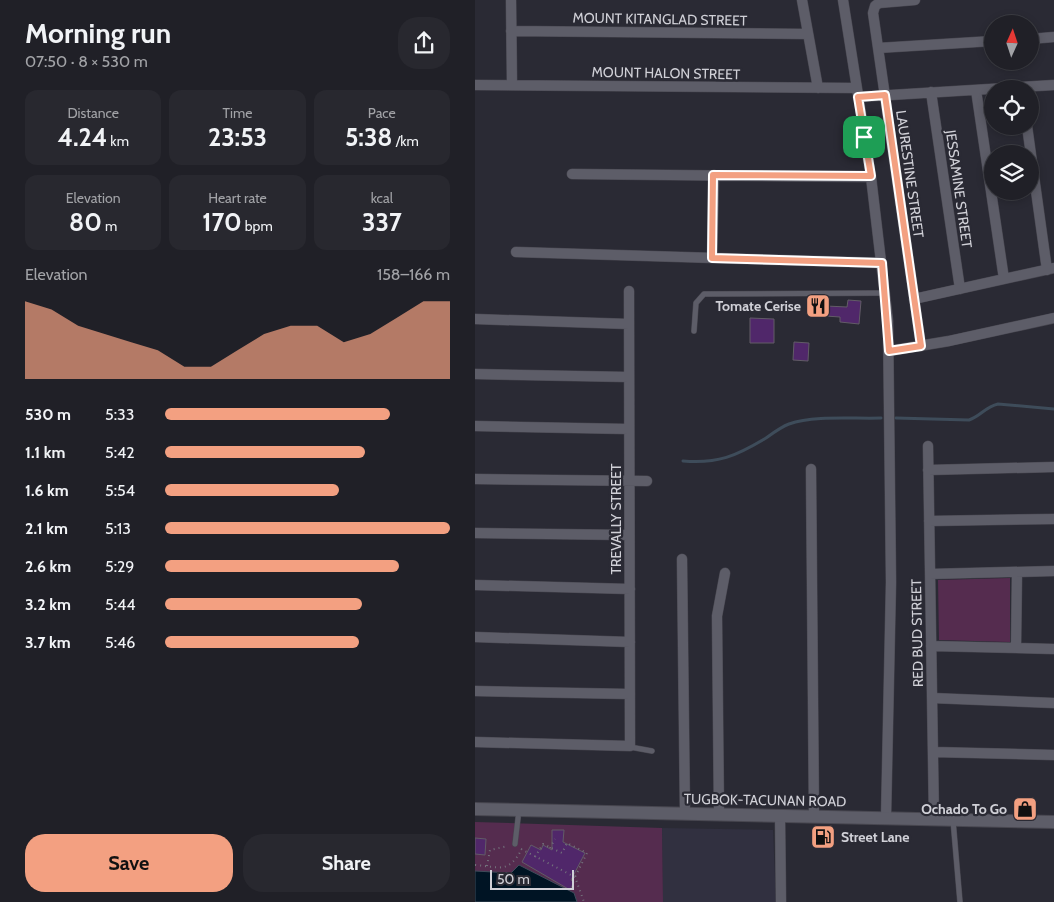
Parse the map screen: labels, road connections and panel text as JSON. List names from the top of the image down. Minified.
{"streets":{"street":["MOUNT KITANGLAD STREET","MOUNT HALON STREET","LAURESTINE STREET","JESSAMINE STREET","TREVALLY STREET","RED BUD STREET","TUGBOK-TACUNAN ROAD"]},"crossings":[["MOUNT HALON STREET","LAURESTINE STREET"],["MOUNT HALON STREET","JESSAMINE STREET"],["RED BUD STREET","TUGBOK-TACUNAN ROAD"]],"places":{"restaurant":["Tomate Cerise"],"shop":["Ochado To Go"],"fuel station":["Street Lane"]},"scale_bar":"50 m","north":"top","page":{"heading":["Morning run","07:50 · 8 × 530 m"],"stats":[["Distance","4.24 km"],["Time","23:53"],["Pace","5:38 /km"],["Elevation","80 m"],["Heart rate","170 bpm"],["kcal","337"]],"chart":["Elevation","158–166 m"],"list":[{"name":"530 m","note":"5:33"},{"name":"1.1 km","note":"5:42"},{"name":"1.6 km","note":"5:54"},{"name":"2.1 km","note":"5:13"},{"name":"2.6 km","note":"5:29"},{"name":"3.2 km","note":"5:44"},{"name":"3.7 km","note":"5:46"}],"buttons":["Save","Share"],"scale":"50 m"}}
